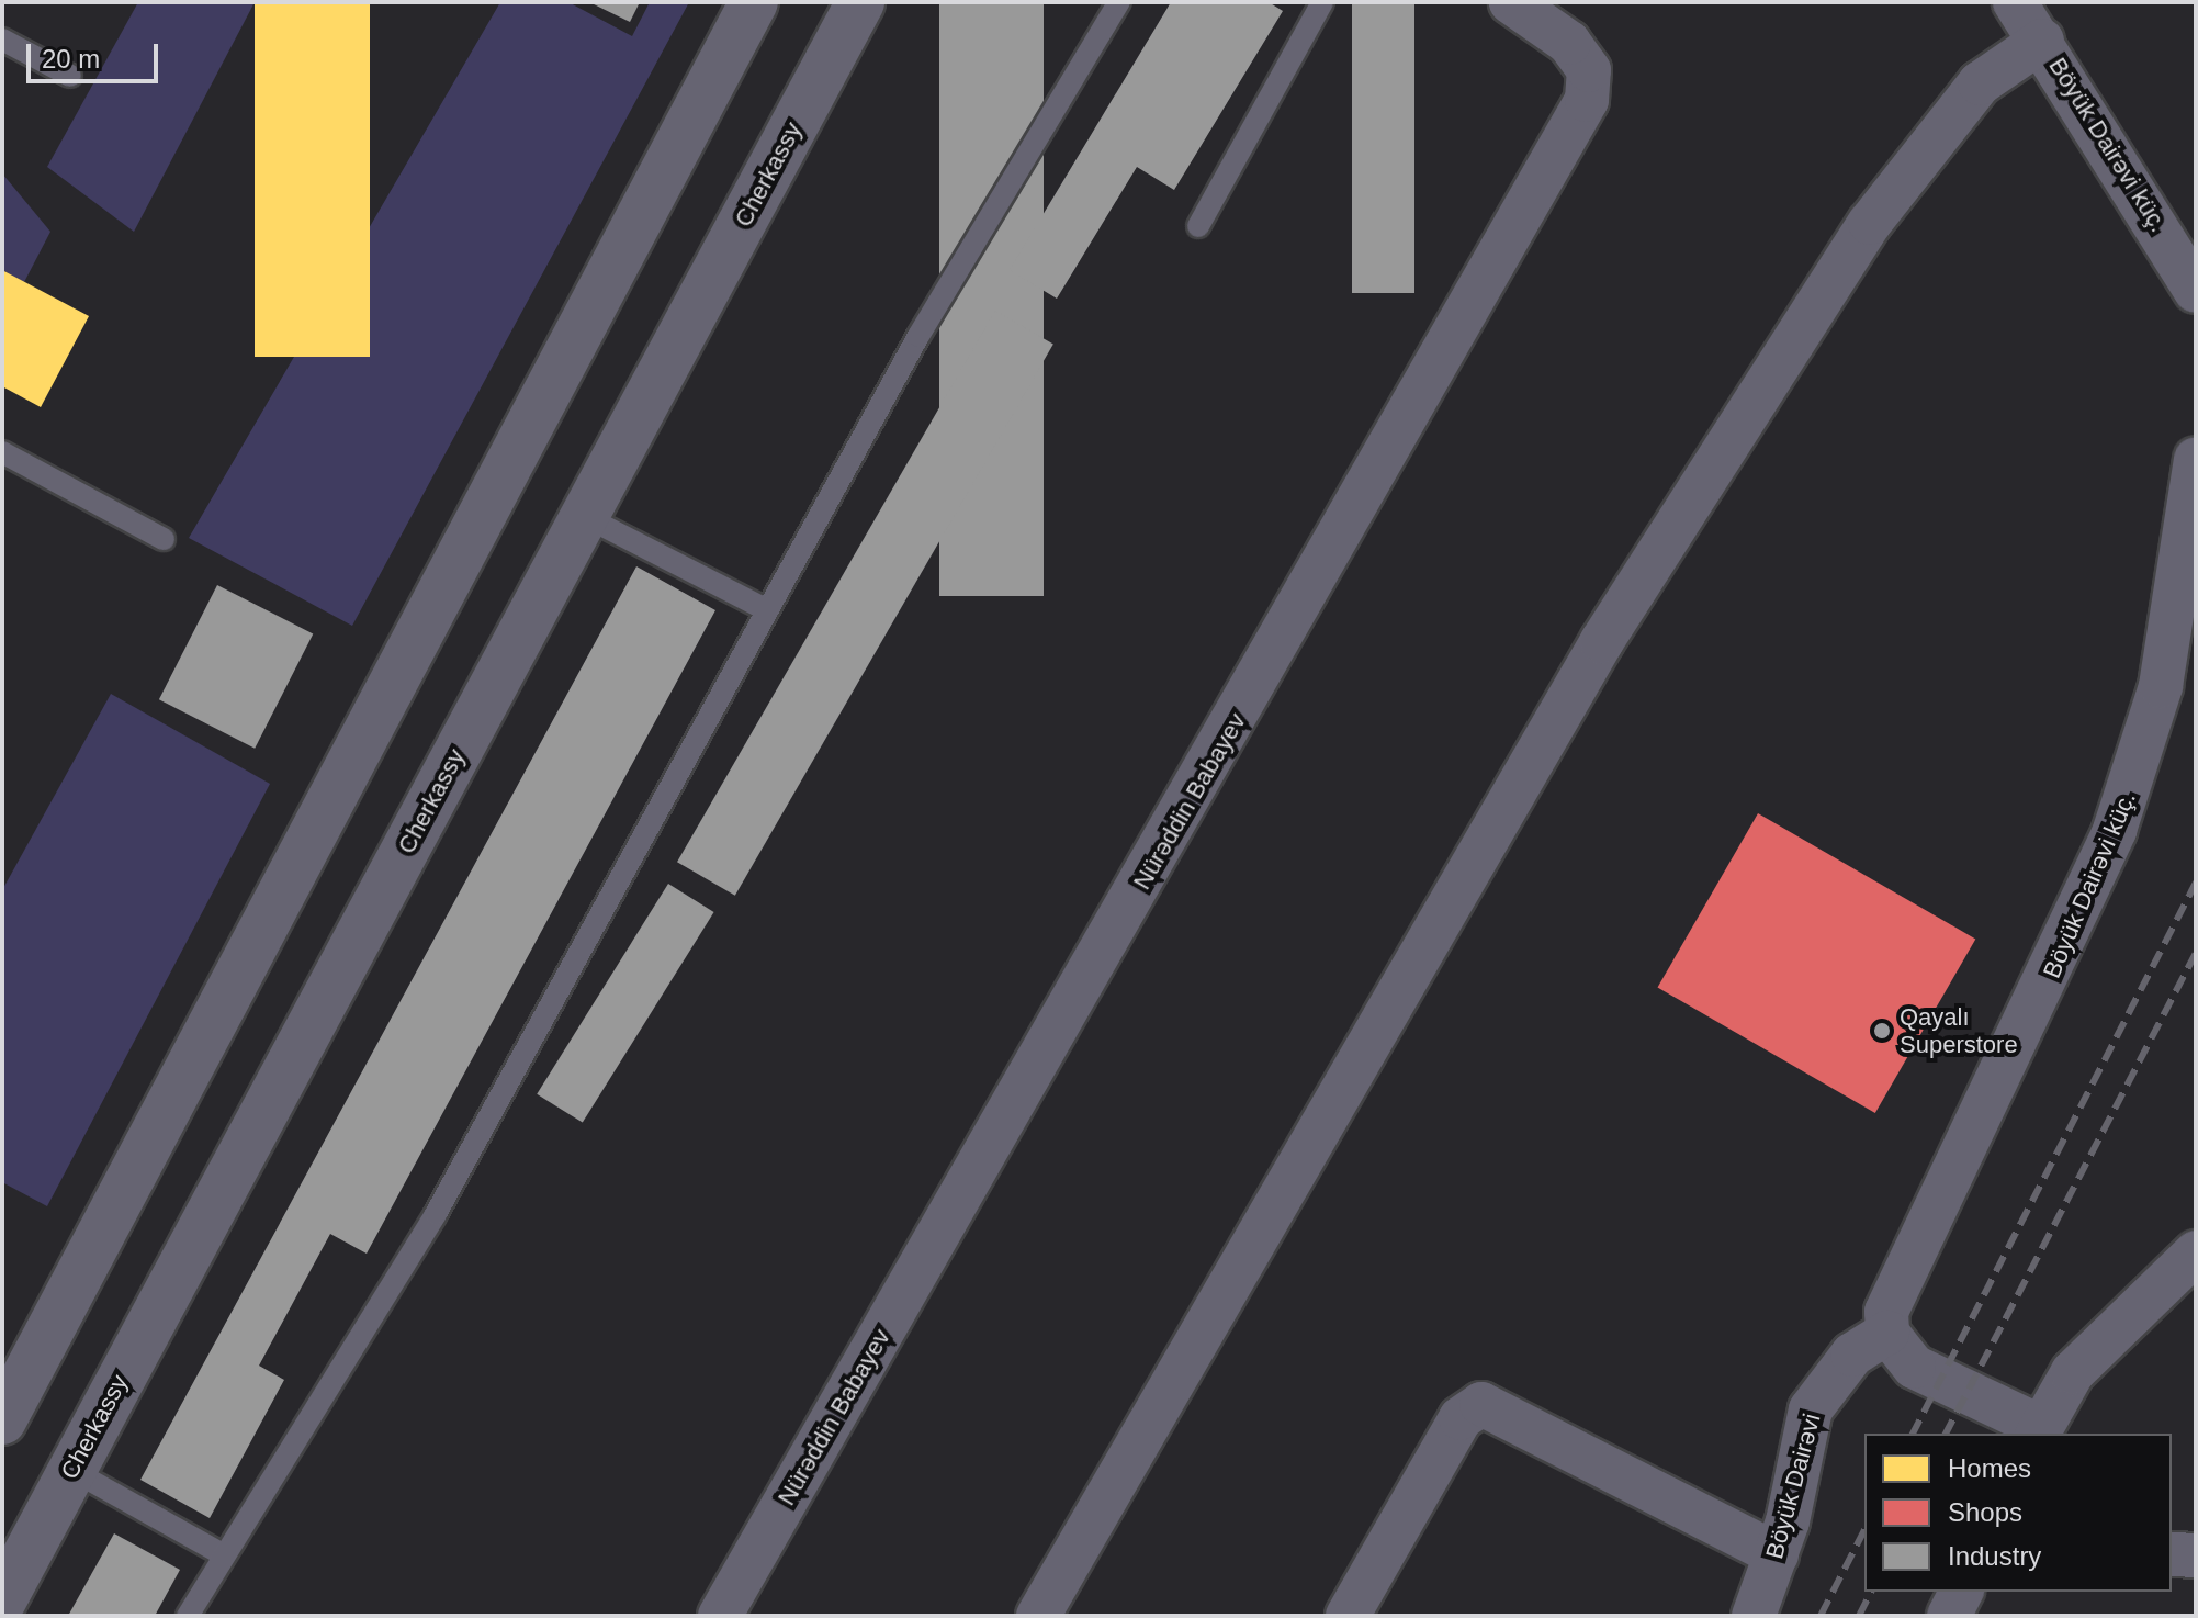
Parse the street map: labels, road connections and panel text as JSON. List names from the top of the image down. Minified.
{"streets":{"street":["Böyük Dairəvi küç.","Cherkassy","Nürəddin Babayev","Böyük Dairəvi"]},"crossings":[["Böyük Dairəvi küç.","Böyük Dairəvi"]],"places":["Qayalı Superstore"],"legend":["Homes","Shops","Industry"],"scale_bar":"20 m"}
